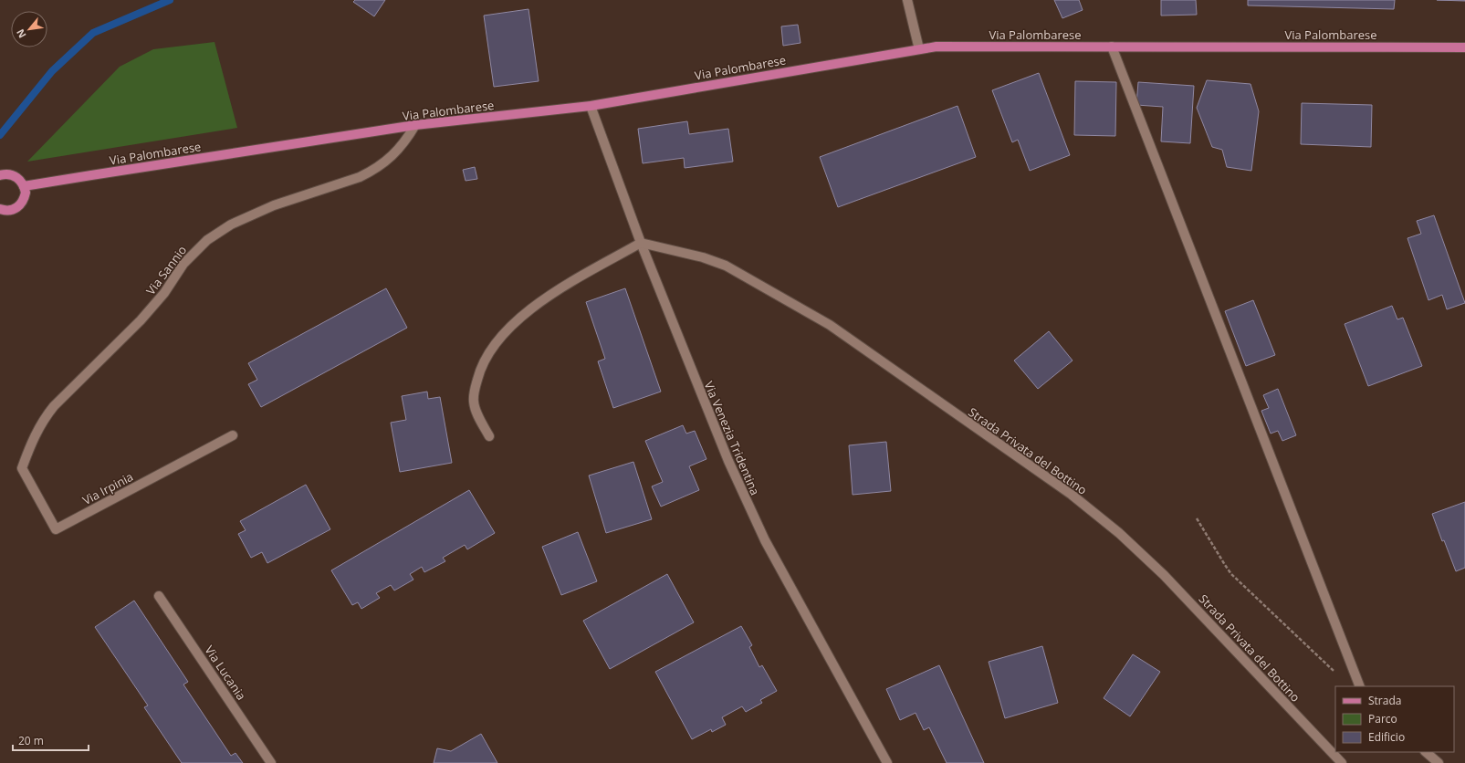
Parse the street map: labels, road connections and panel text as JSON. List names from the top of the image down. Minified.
{"streets":{"main road":["Via Palombarese"],"street":["Via Sannio","Via Venezia Tridentina","Strada Privata del Bottino","Via Irpinia","Via Lucania"]},"crossings":[["Via Palombarese","Via Sannio"],["Via Palombarese","Via Venezia Tridentina"],["Via Sannio","Via Irpinia"],["Via Venezia Tridentina","Strada Privata del Bottino"]],"legend":["Strada","Parco","Edificio"],"scale_bar":"20 m","north":"bottom left"}
